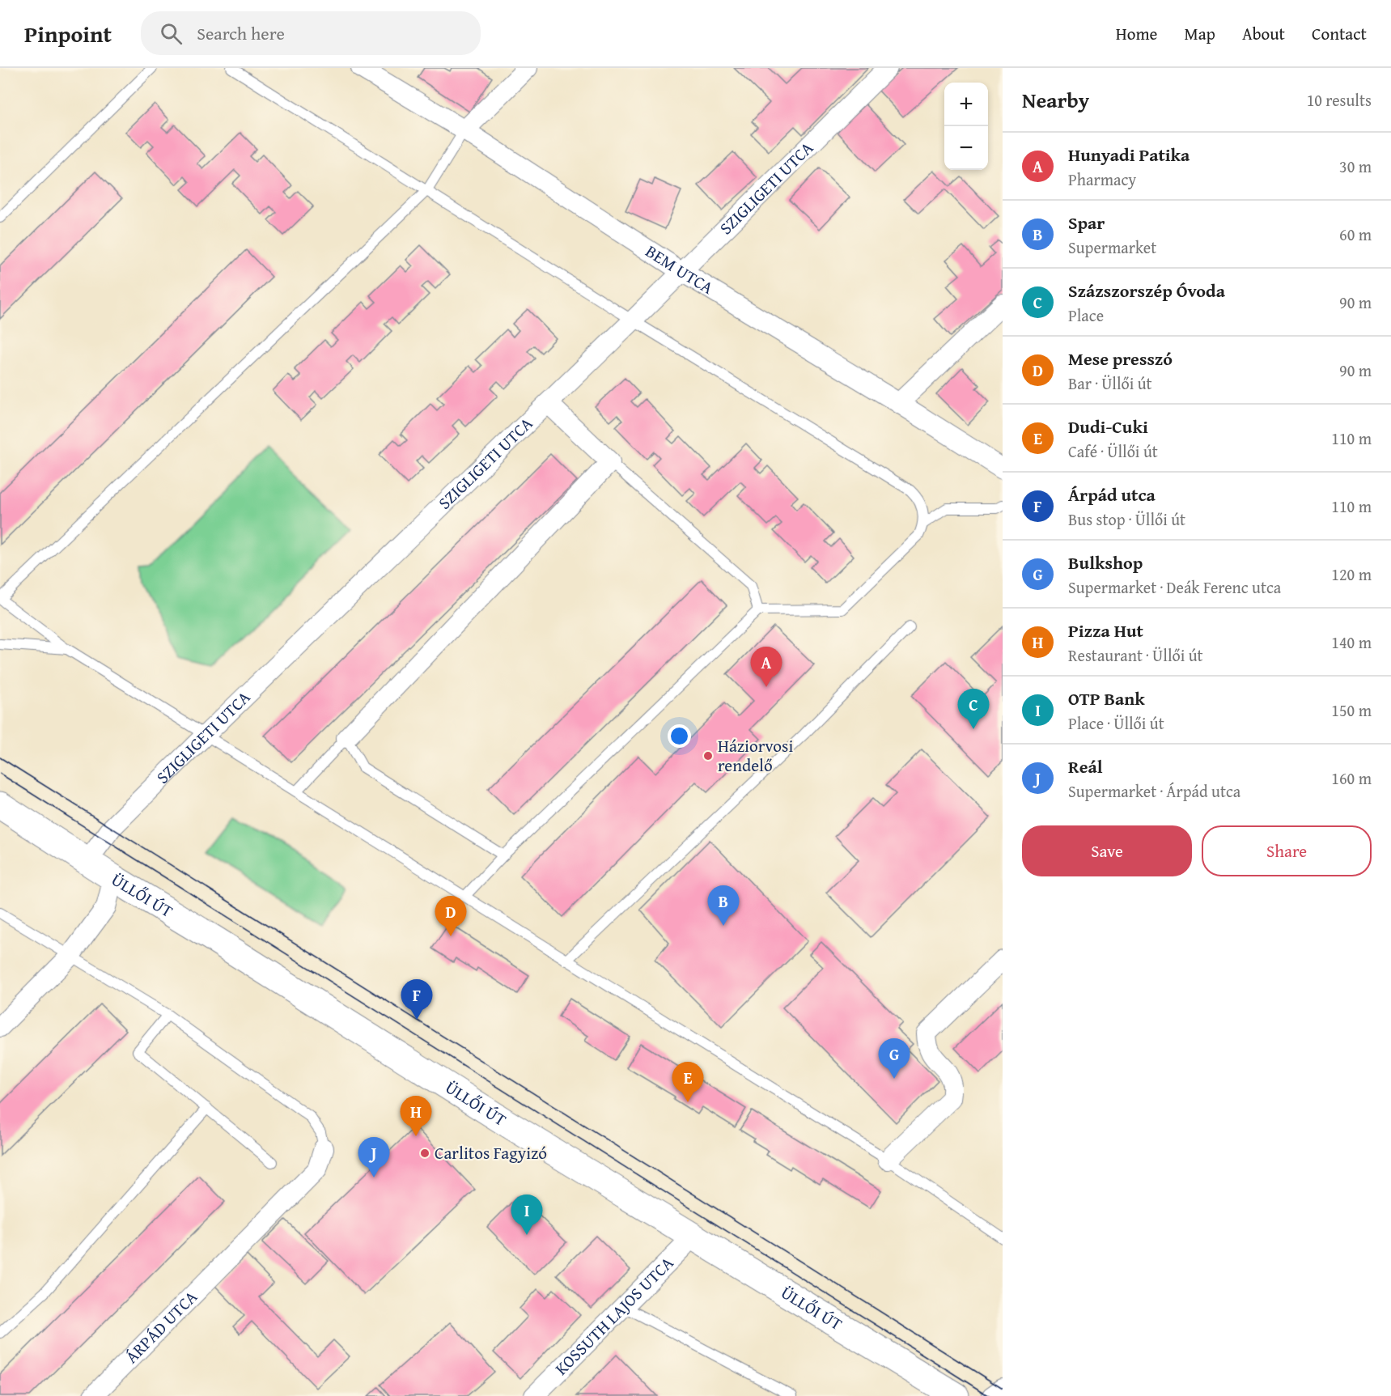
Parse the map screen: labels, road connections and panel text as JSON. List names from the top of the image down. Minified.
{"streets":{"main road":["ÜLLŐI ÚT"],"street":["SZIGLIGETI UTCA","BEM UTCA","KOSSUTH LAJOS UTCA","ÁRPÁD UTCA"]},"crossings":[["SZIGLIGETI UTCA","BEM UTCA"],["SZIGLIGETI UTCA","ÜLLŐI ÚT"],["ÜLLŐI ÚT","KOSSUTH LAJOS UTCA"]],"places":["Háziorvosi rendelő","Carlitos Fagyizó"],"page":{"header":"Pinpoint","search":"Search here","nav":["Home","Map","About","Contact"],"heading":["Nearby","10 results"],"map_buttons":["+","−"],"list":[{"mark":"A","name":"Hunyadi Patika","note":"Pharmacy","value":"30 m"},{"mark":"B","name":"Spar","note":"Supermarket","value":"60 m"},{"mark":"C","name":"Százszorszép Óvoda","note":"Place","value":"90 m"},{"mark":"D","name":"Mese presszó","note":"Bar · Üllői út","value":"90 m"},{"mark":"E","name":"Dudi-Cuki","note":"Café · Üllői út","value":"110 m"},{"mark":"F","name":"Árpád utca","note":"Bus stop · Üllői út","value":"110 m"},{"mark":"G","name":"Bulkshop","note":"Supermarket · Deák Ferenc utca","value":"120 m"},{"mark":"H","name":"Pizza Hut","note":"Restaurant · Üllői út","value":"140 m"},{"mark":"I","name":"OTP Bank","note":"Place · Üllői út","value":"150 m"},{"mark":"J","name":"Reál","note":"Supermarket · Árpád utca","value":"160 m"}],"pins":["A","C","B","D","F","G","E","H","J","I"],"buttons":["Save","Share"]}}
